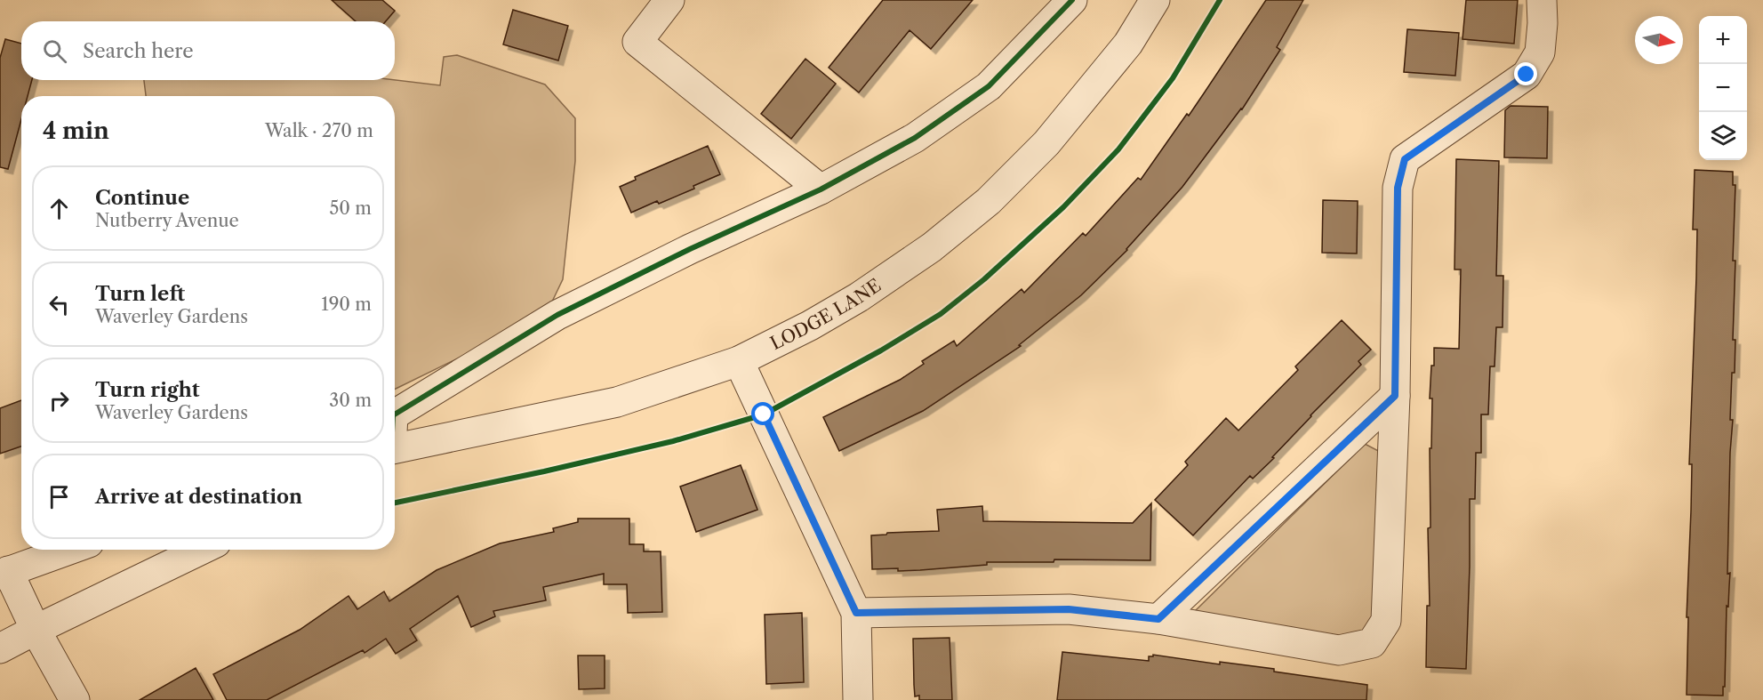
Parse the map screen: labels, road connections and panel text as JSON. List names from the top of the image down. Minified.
{"streets":{"street":["LODGE LANE"]},"north":"right","page":{"map_buttons":["+","−"],"search":"Search here","heading":["4 min","Walk · 270 m"],"list":[["Continue","Nutberry Avenue","50 m"],["Turn left","Waverley Gardens","190 m"],["Turn right","Waverley Gardens","30 m"],"Arrive at destination"]}}
